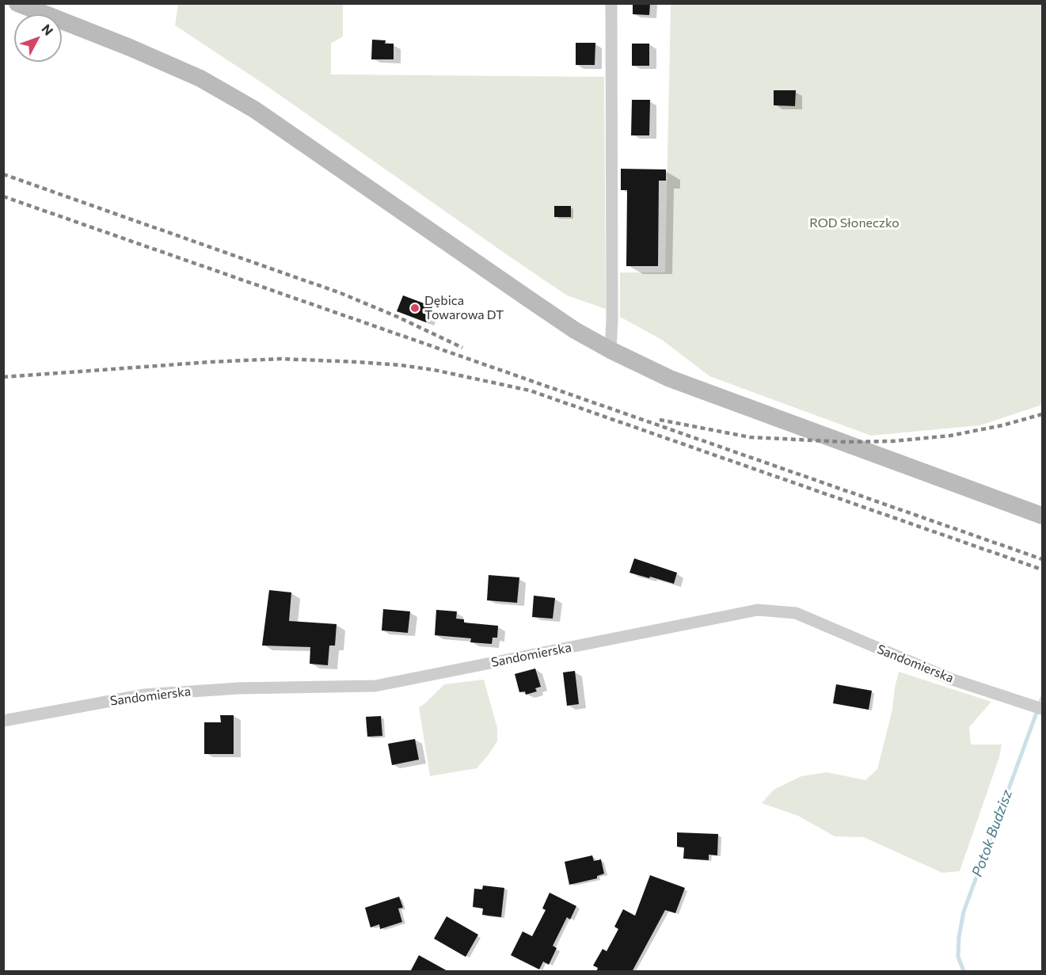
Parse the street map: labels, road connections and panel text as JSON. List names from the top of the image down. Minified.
{"streets":{"street":["Sandomierska"]},"water":["Potok Budzisz"],"parks":["ROD Słoneczko"],"places":["Dębica Towarowa DT"],"north":"top right"}
